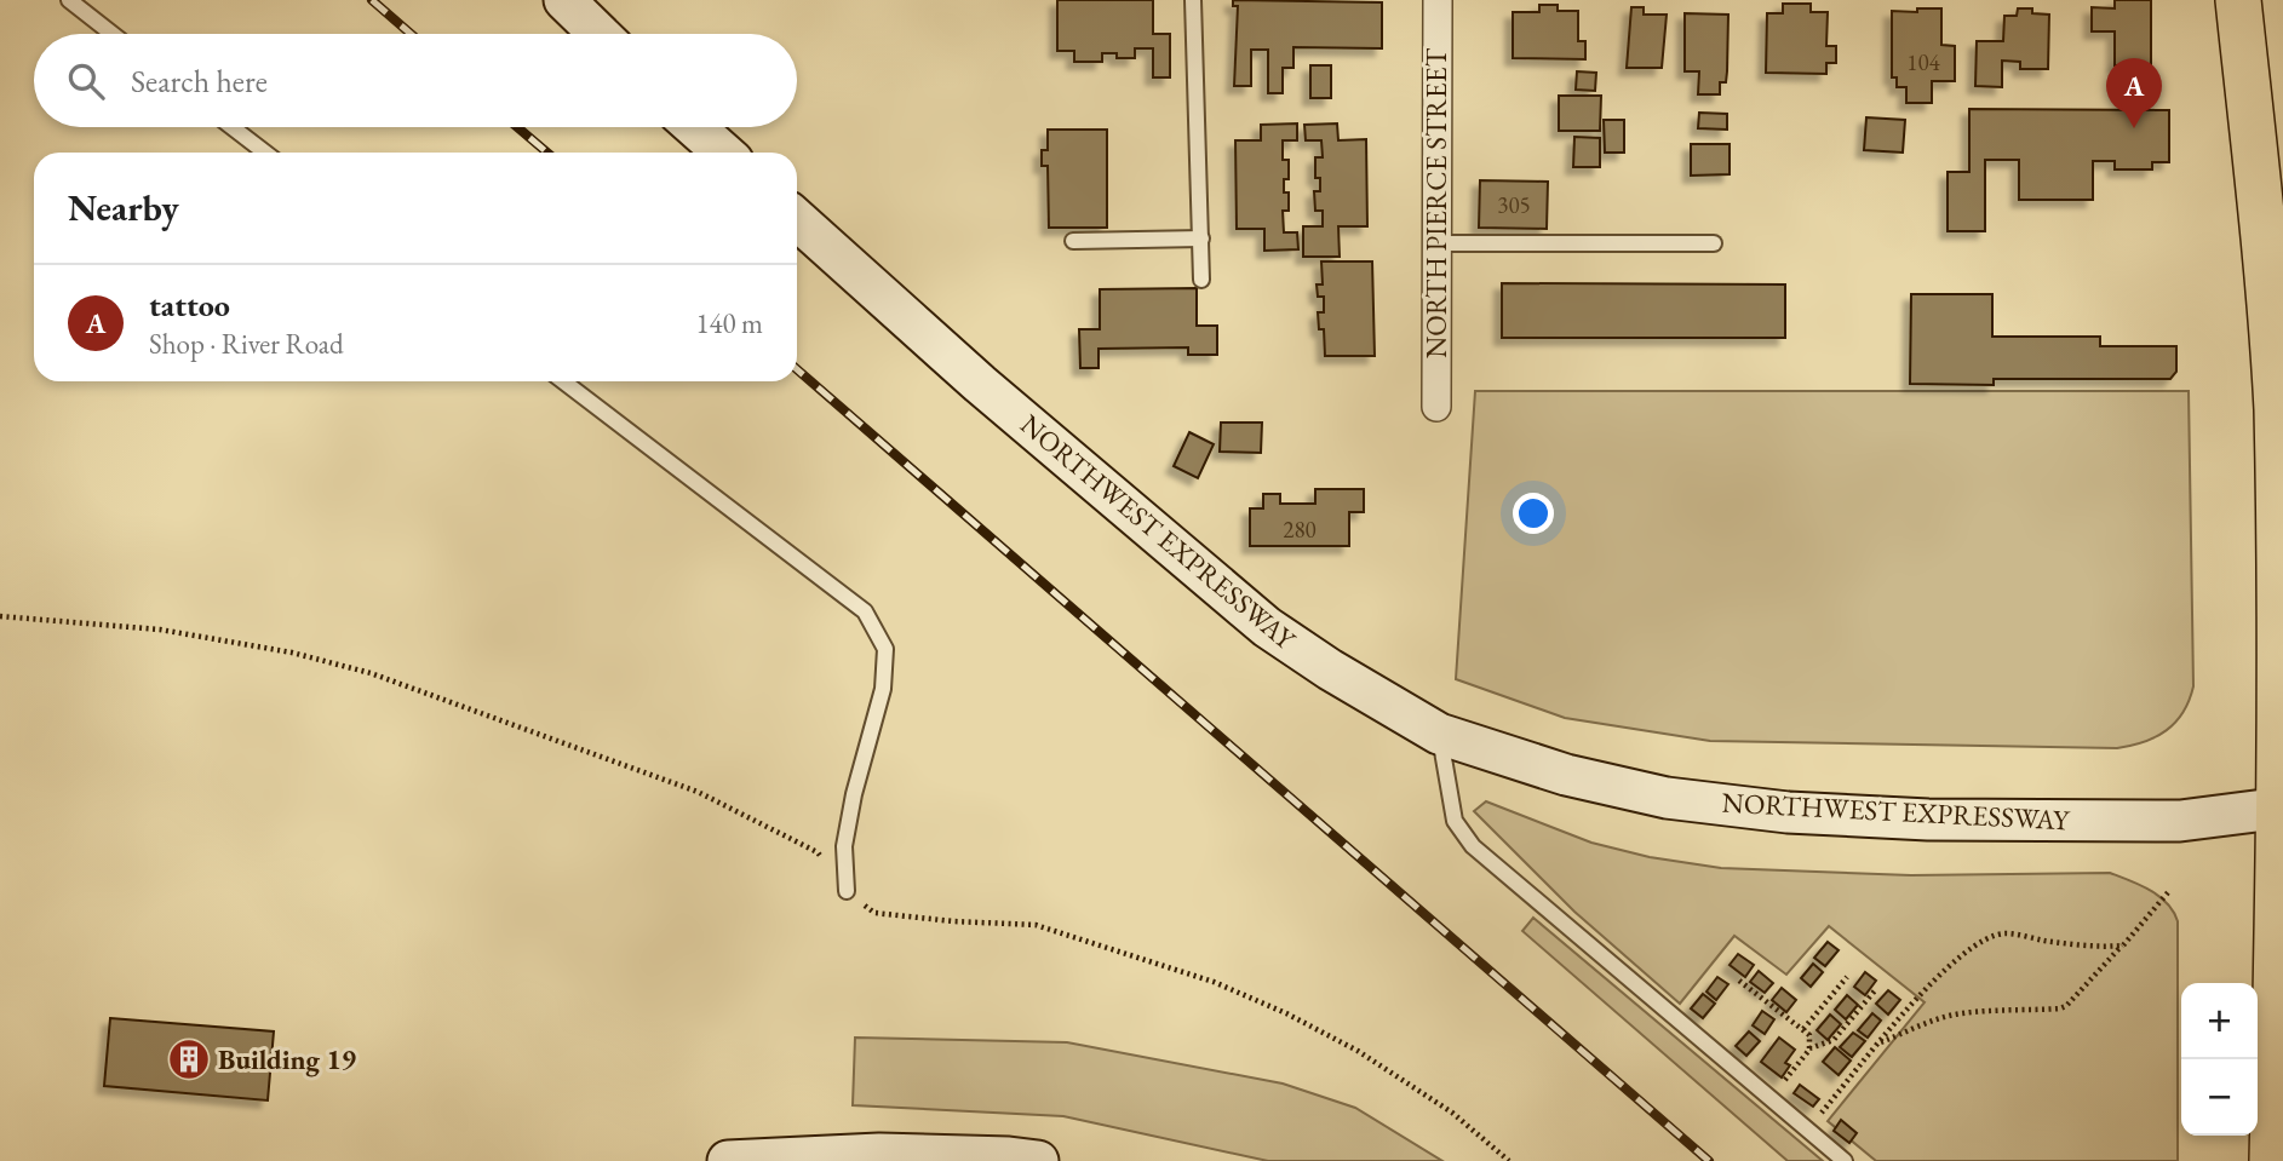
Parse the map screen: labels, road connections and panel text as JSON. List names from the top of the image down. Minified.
{"streets":{"main road":["NORTHWEST EXPRESSWAY"],"street":["NORTH PIERCE STREET"]},"places":{"building":["Building 19"]},"house_numbers":["104","305","280"],"page":{"search":"Search here","pins":"A","heading":"Nearby","list":[{"mark":"A","name":"tattoo","note":"Shop · River Road","value":"140 m"}],"map_buttons":["+","−"]}}
